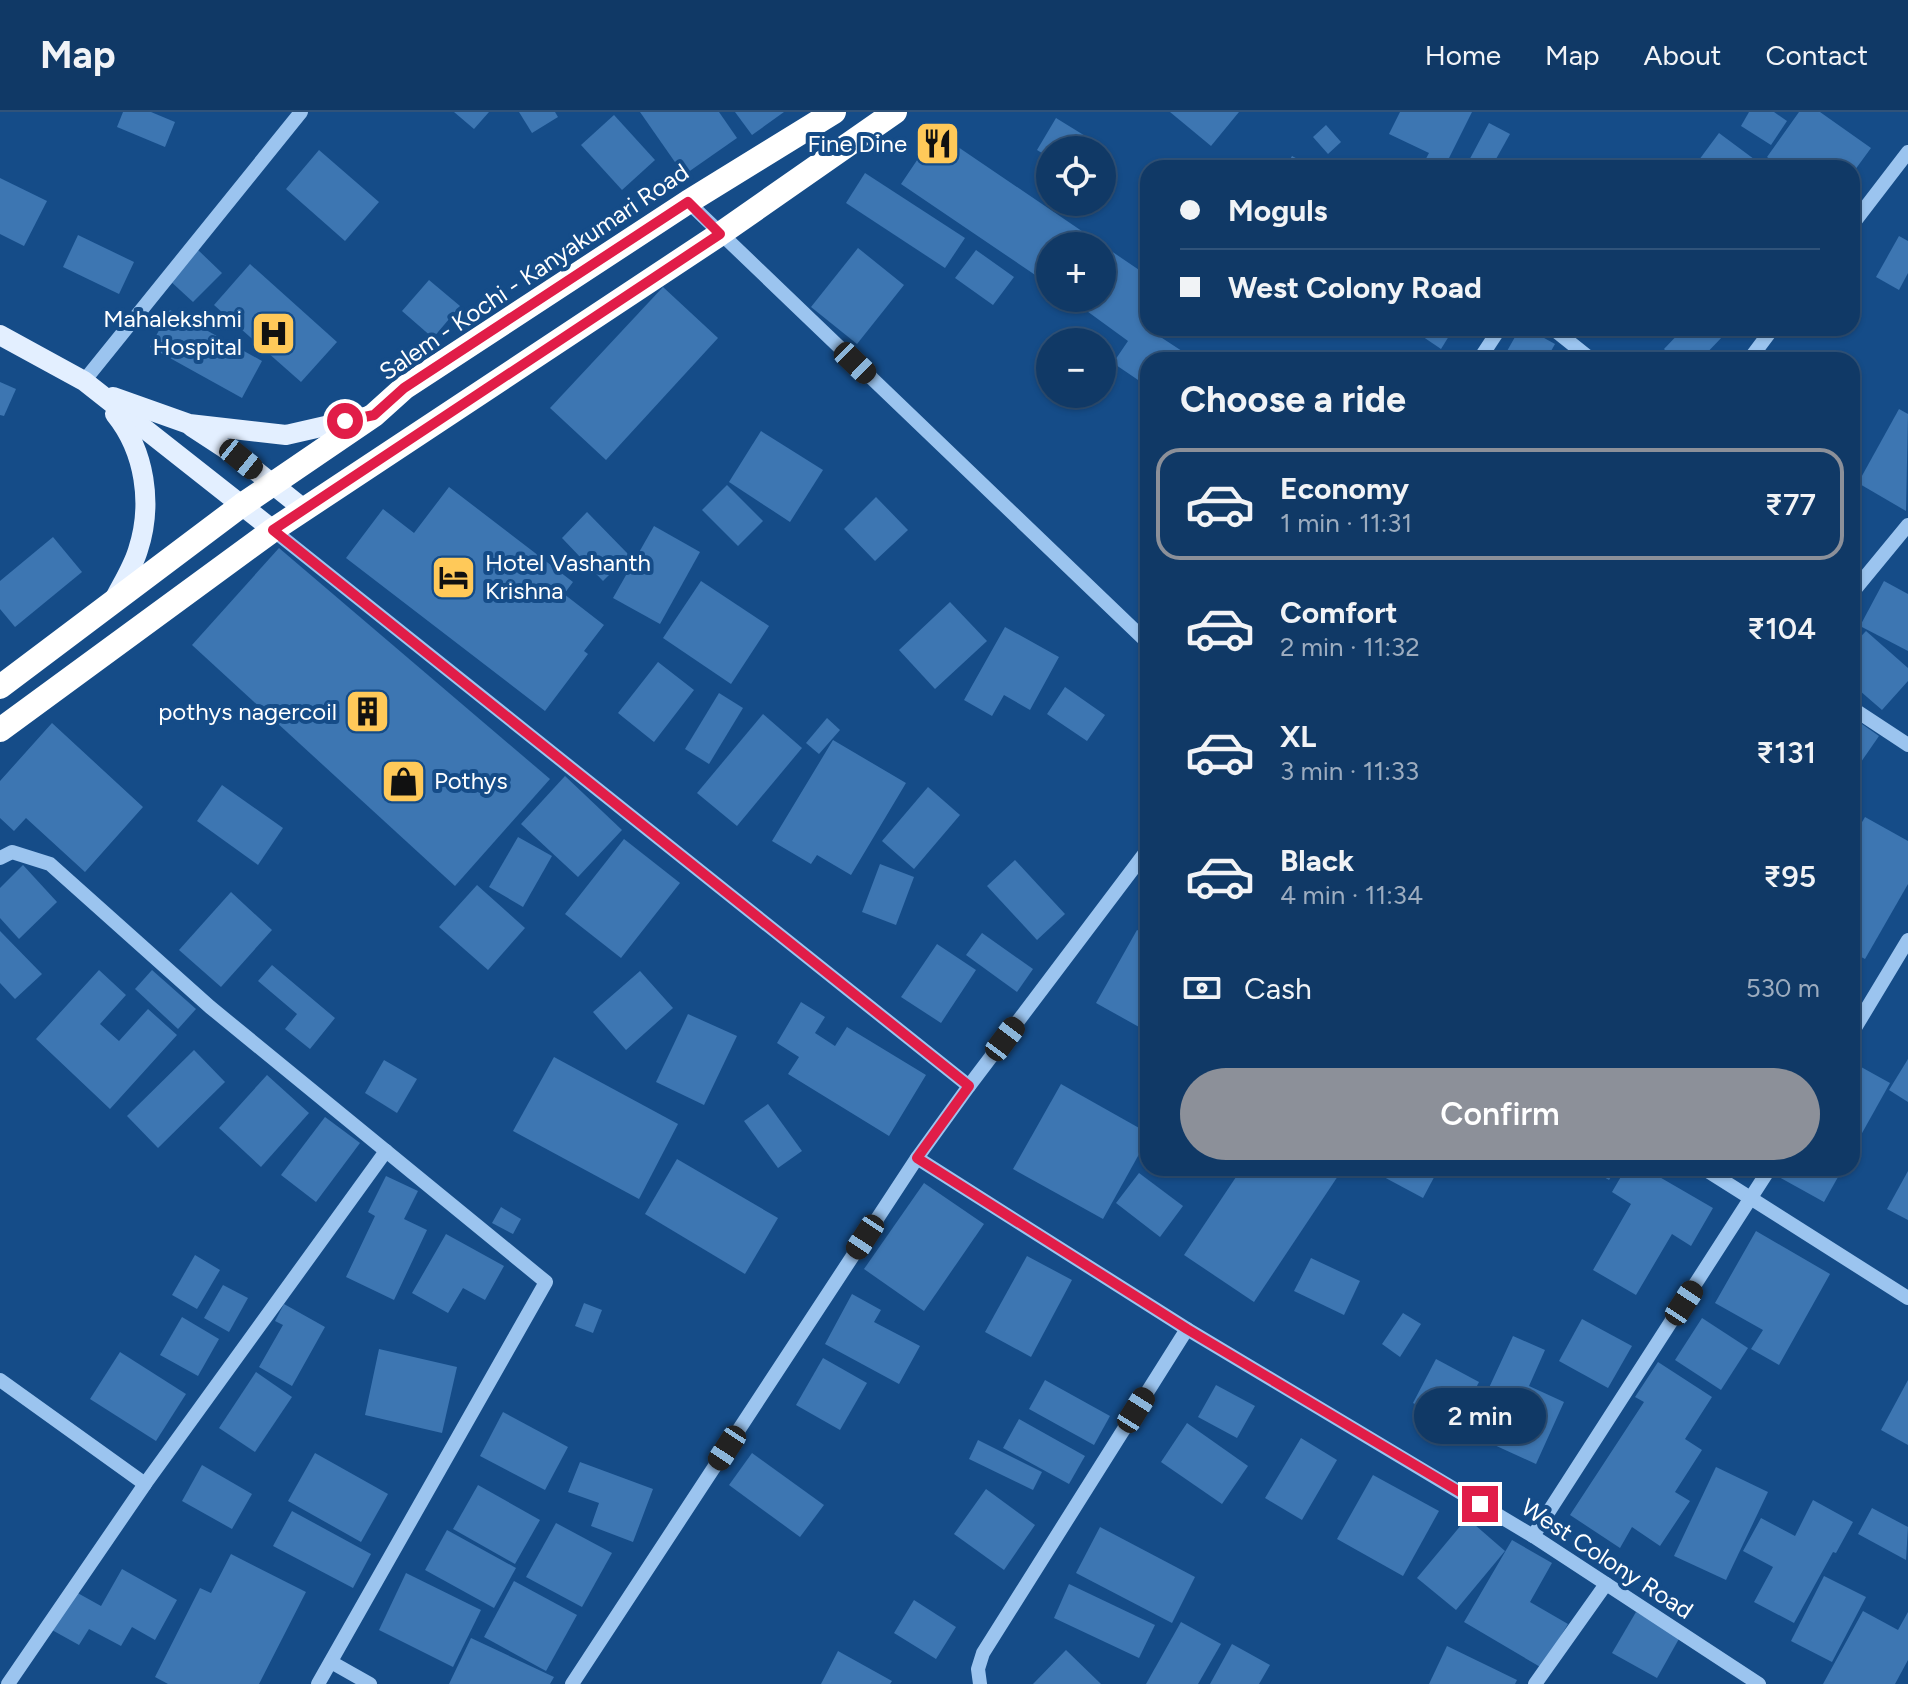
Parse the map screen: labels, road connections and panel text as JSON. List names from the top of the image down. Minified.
{"streets":{"highway":["Salem - Kochi - Kanyakumari Road"],"street":["West Colony Road"]},"places":{"restaurant":["Fine Dine"],"hospital":["Mahalekshmi Hospital"],"hotel":["Hotel Vashanth Krishna"],"building":["pothys nagercoil"],"shop":["Pothys"]},"page":{"header":"Map","nav":["Home","Map","About","Contact"],"map_buttons":["+","−"],"banner":["Moguls","West Colony Road"],"heading":"Choose a ride","list":[{"name":"Economy","note":"1 min · 11:31","value":"₹77"},{"name":"Comfort","note":"2 min · 11:32","value":"₹104"},{"name":"XL","note":"3 min · 11:33","value":"₹131"},{"name":"Black","note":"4 min · 11:34","value":"₹95"}],"pay":["Cash","530 m"],"buttons":"Confirm","bubble":"2 min"}}
